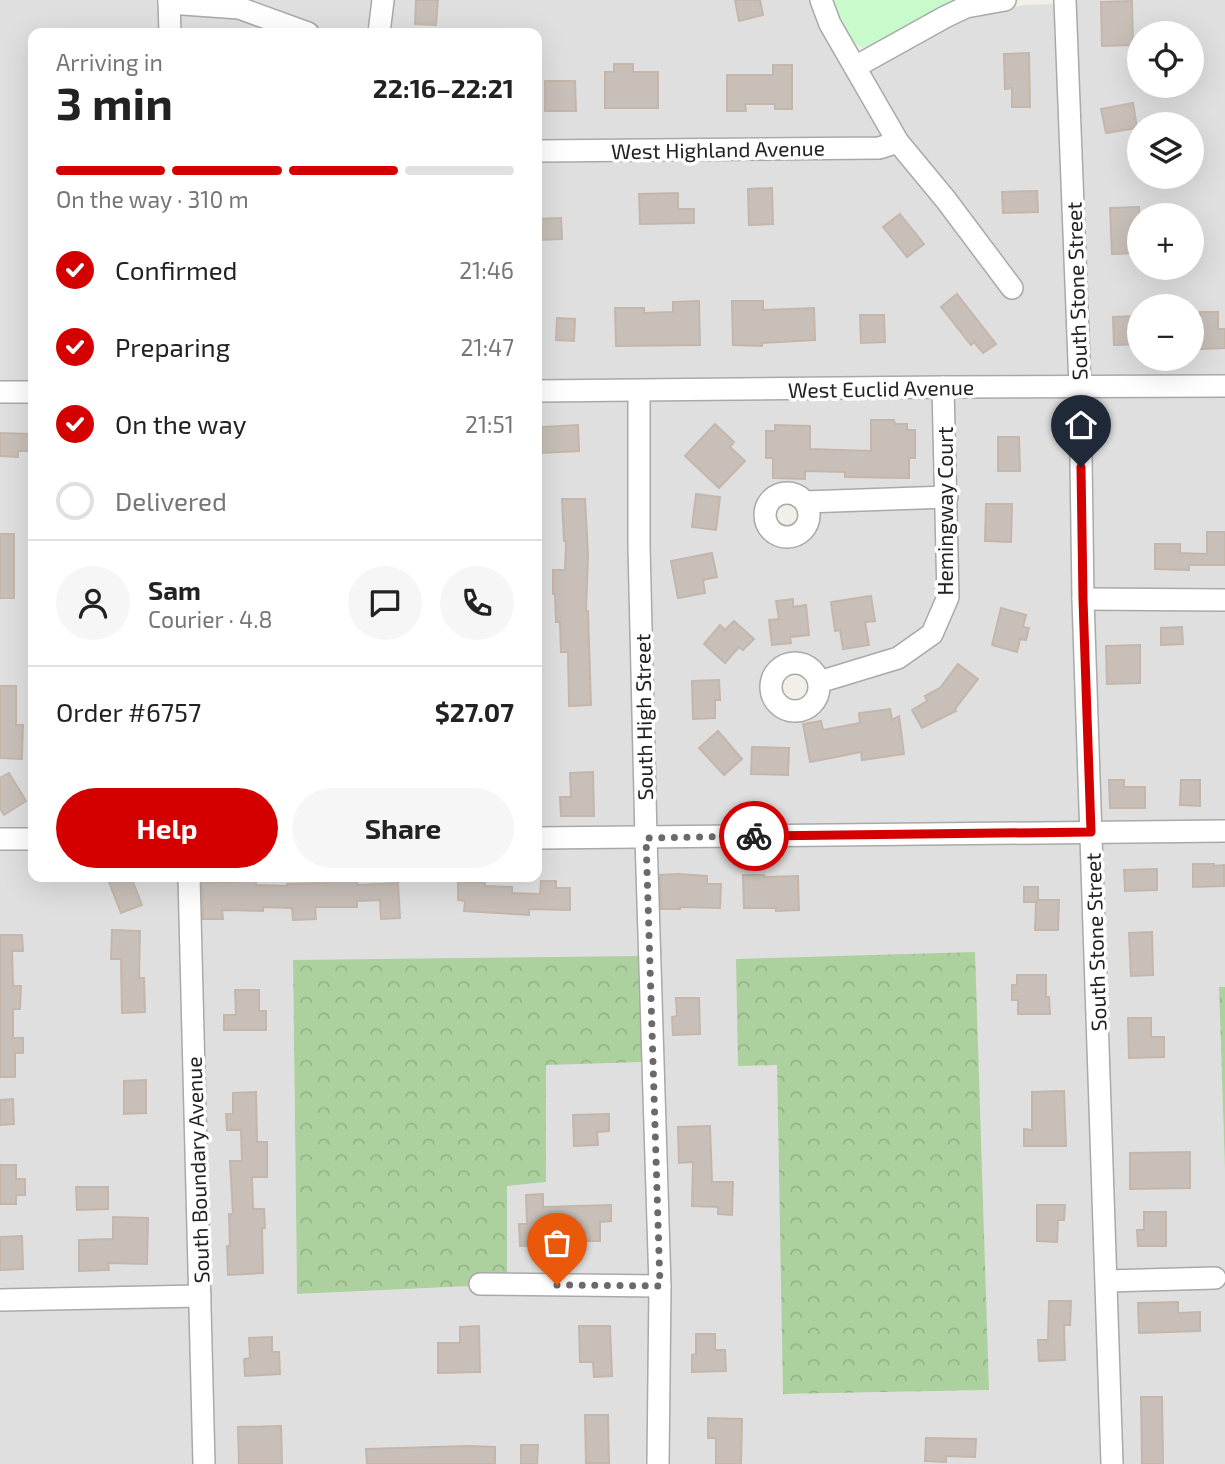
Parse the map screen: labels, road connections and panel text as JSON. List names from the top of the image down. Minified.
{"streets":{"street":["West Highland Avenue","South Stone Street","West Euclid Avenue","Hemingway Court","South High Street","South Boundary Avenue"]},"crossings":[["South Stone Street","West Euclid Avenue"],["West Euclid Avenue","Hemingway Court"],["West Euclid Avenue","South High Street"]],"page":{"map_buttons":["+","−"],"heading":["3 min","Arriving in","22:16–22:21"],"panel":["Sam","Courier · 4.8","Order #6757","$27.07"],"bar":"On the way · 310 m","list":[["Confirmed","21:46"],["Preparing","21:47"],["On the way","21:51"],"Delivered"],"buttons":["Help","Share"]}}
